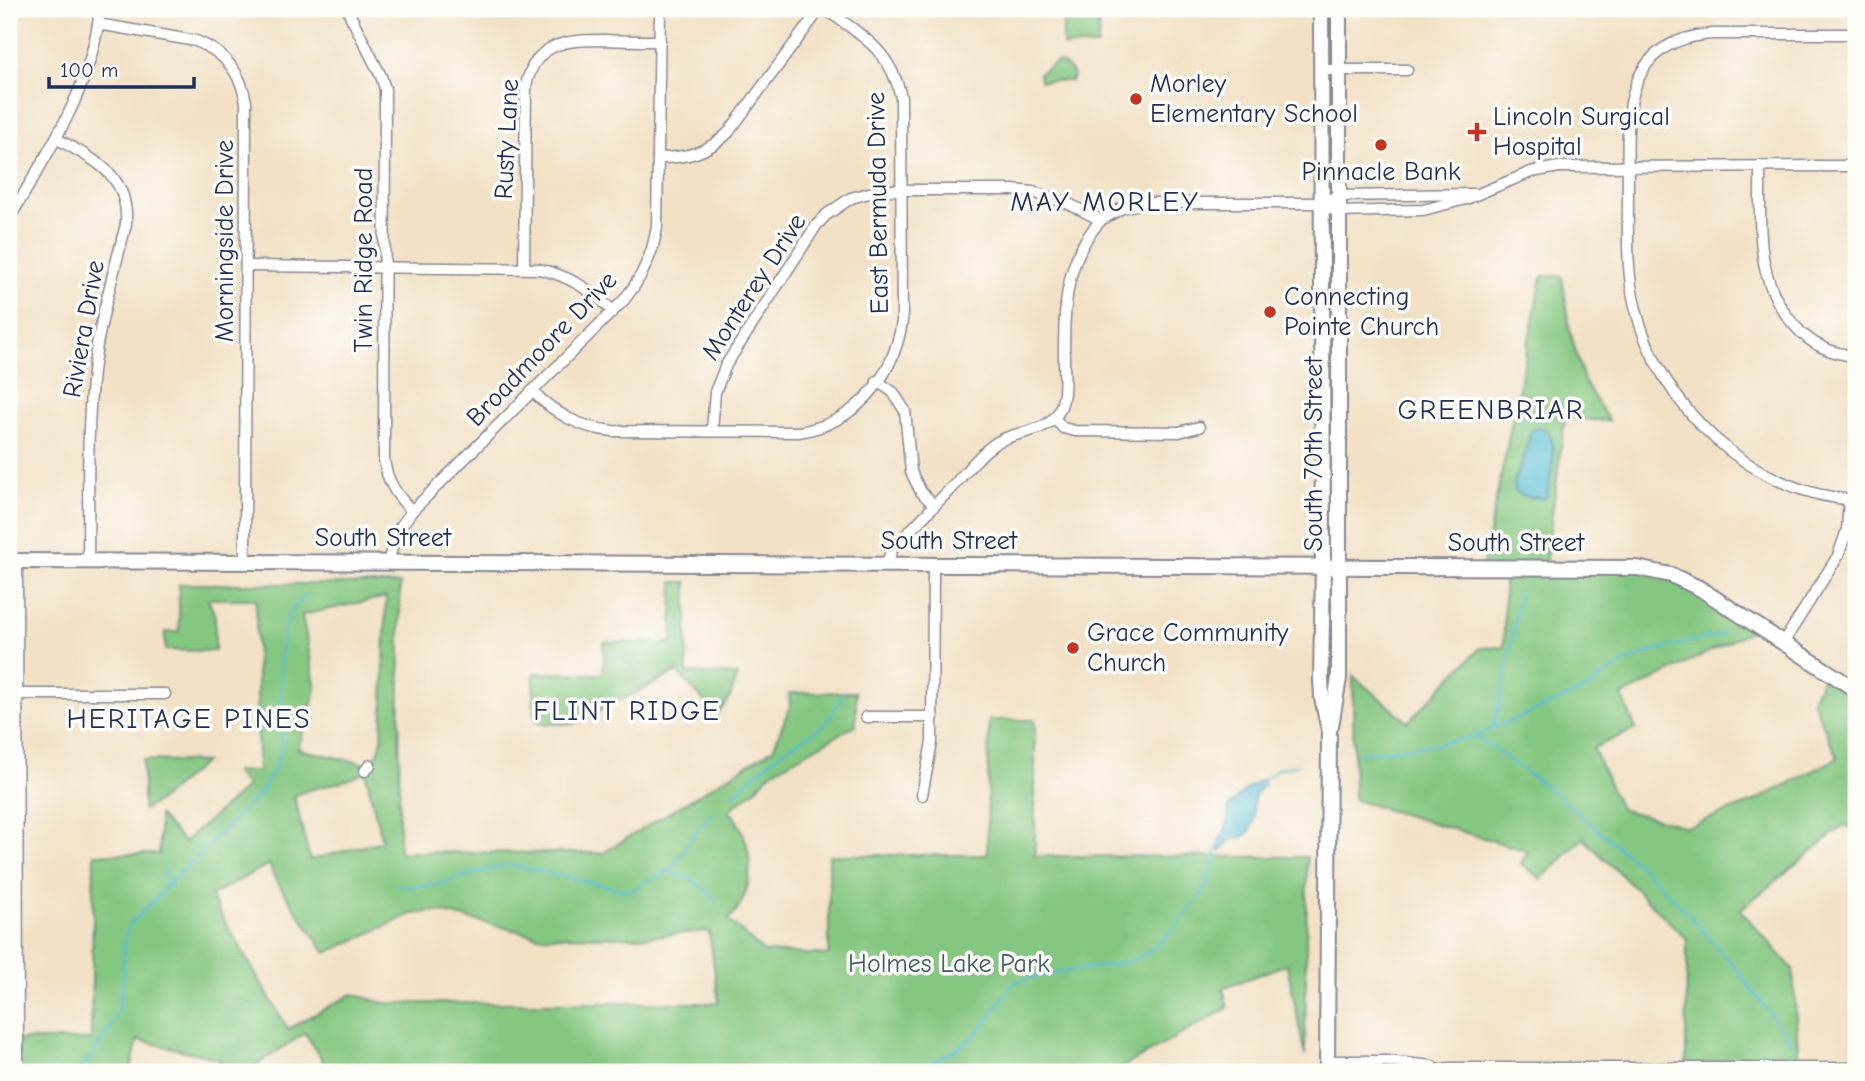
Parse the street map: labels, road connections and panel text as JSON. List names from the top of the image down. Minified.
{"streets":{"main road":["South 70th Street","South Street"],"street":["Rusty Lane","East Bermuda Drive","Morningside Drive","Twin Ridge Road","Monterey Drive","Riviera Drive","Broadmoore Drive"]},"crossings":[["Rusty Lane","Broadmoore Drive"],["East Bermuda Drive","Monterey Drive"],["East Bermuda Drive","Broadmoore Drive"],["Morningside Drive","South Street"],["Twin Ridge Road","Broadmoore Drive"],["Riviera Drive","South Street"],["Broadmoore Drive","South Street"],["South 70th Street","South Street"]],"districts":["MAY MORLEY","GREENBRIAR","FLINT RIDGE","HERITAGE PINES"],"parks":["Holmes Lake Park"],"places":{"other":["Morley Elementary School","Pinnacle Bank","Connecting Pointe Church","Grace Community Church"],"health":["Lincoln Surgical Hospital"]},"scale_bar":"100 m"}
